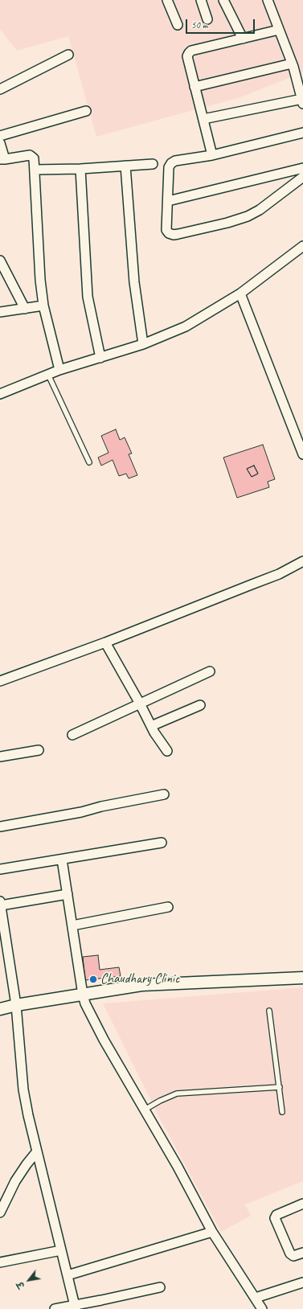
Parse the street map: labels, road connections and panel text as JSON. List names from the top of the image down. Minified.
{"places":["Chaudhary Clinic"],"scale_bar":"50 m","north":"bottom left"}
